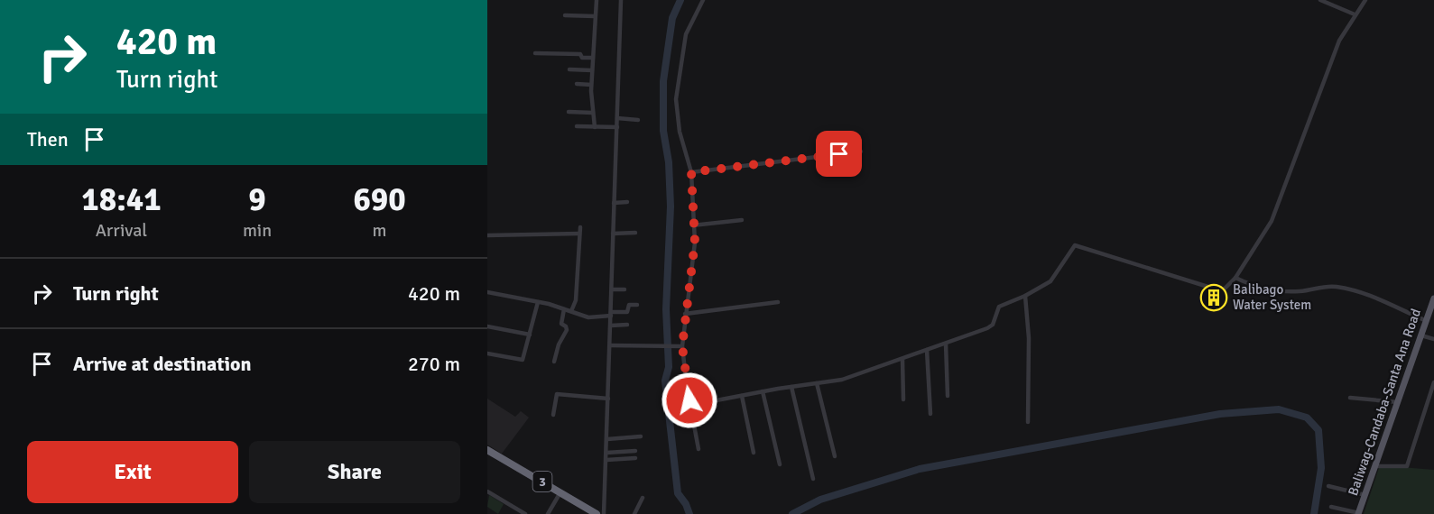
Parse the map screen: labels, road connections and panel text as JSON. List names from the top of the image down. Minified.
{"streets":{"highway":["3"],"main road":["Baliwag-Candaba-Santa Ana Road"]},"places":{"building":["Balibago Water System"]},"page":{"turn":["420 m","Turn right"],"then":"Then","eta":["18:41","Arrival","9","min","690","m"],"list":[{"name":"Turn right","value":"420 m"},{"name":"Arrive at destination","value":"270 m"}],"buttons":["Exit","Share"]}}
